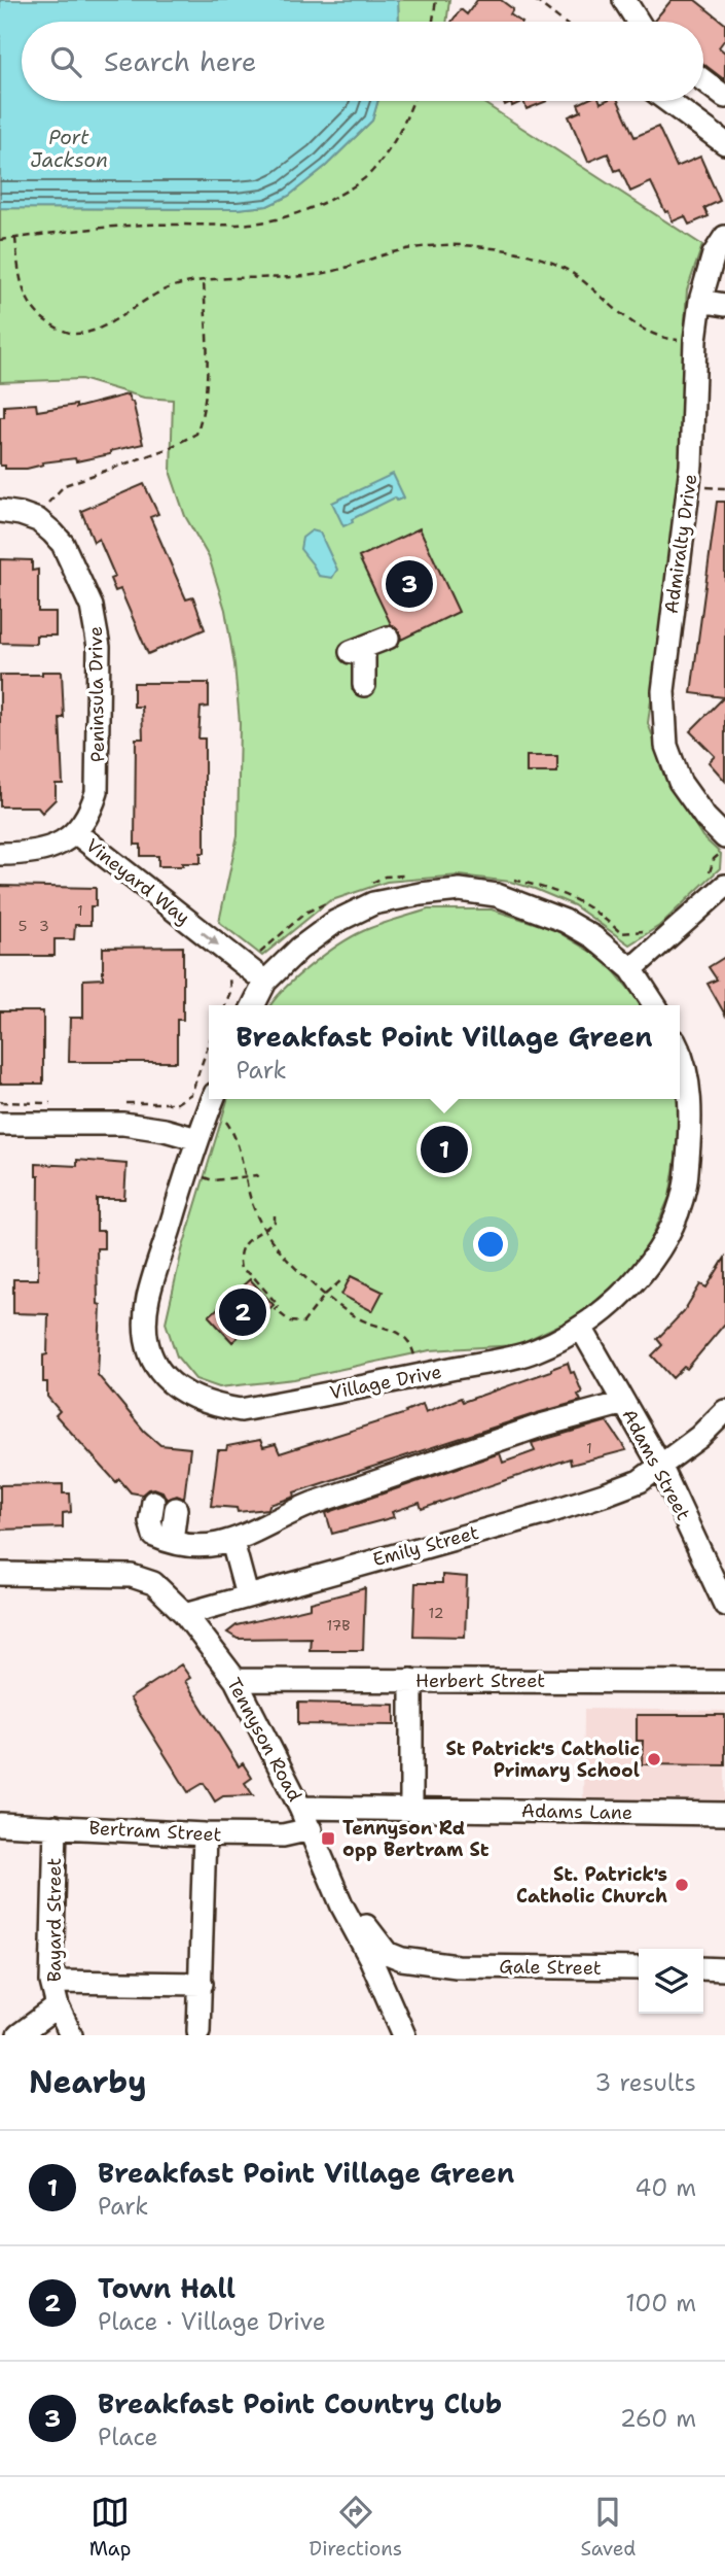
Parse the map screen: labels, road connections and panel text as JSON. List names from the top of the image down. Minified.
{"streets":{"street":["Admiralty Drive","Peninsula Drive","Vineyard Way","Village Drive","Adams Street","Emily Street","Herbert Street","Tennyson Road","Adams Lane","Bertram Street","Bayard Street","Gale Street"]},"crossings":[["Peninsula Drive","Vineyard Way"],["Village Drive","Adams Street"],["Adams Street","Emily Street"],["Emily Street","Tennyson Road"],["Herbert Street","Tennyson Road"],["Tennyson Road","Adams Lane"],["Tennyson Road","Bertram Street"],["Tennyson Road","Gale Street"],["Bertram Street","Bayard Street"]],"one_way":["Vineyard Way"],"water":["Port Jackson"],"places":{"other":["St Patrick's Catholic Primary School","St. Patrick's Catholic Church"],"transit":["Tennyson Rd opp Bertram St"]},"house_numbers":["1","5","3","1","12","17B"],"page":{"search":"Search here","pins":["3","1","2"],"popup":["Breakfast Point Village Green","Park"],"heading":["Nearby","3 results"],"list":[{"mark":"1","name":"Breakfast Point Village Green","note":"Park","value":"40 m"},{"mark":"2","name":"Town Hall","note":"Place · Village Drive","value":"100 m"},{"mark":"3","name":"Breakfast Point Country Club","note":"Place","value":"260 m"}],"nav":["Map","Directions","Saved"]}}
